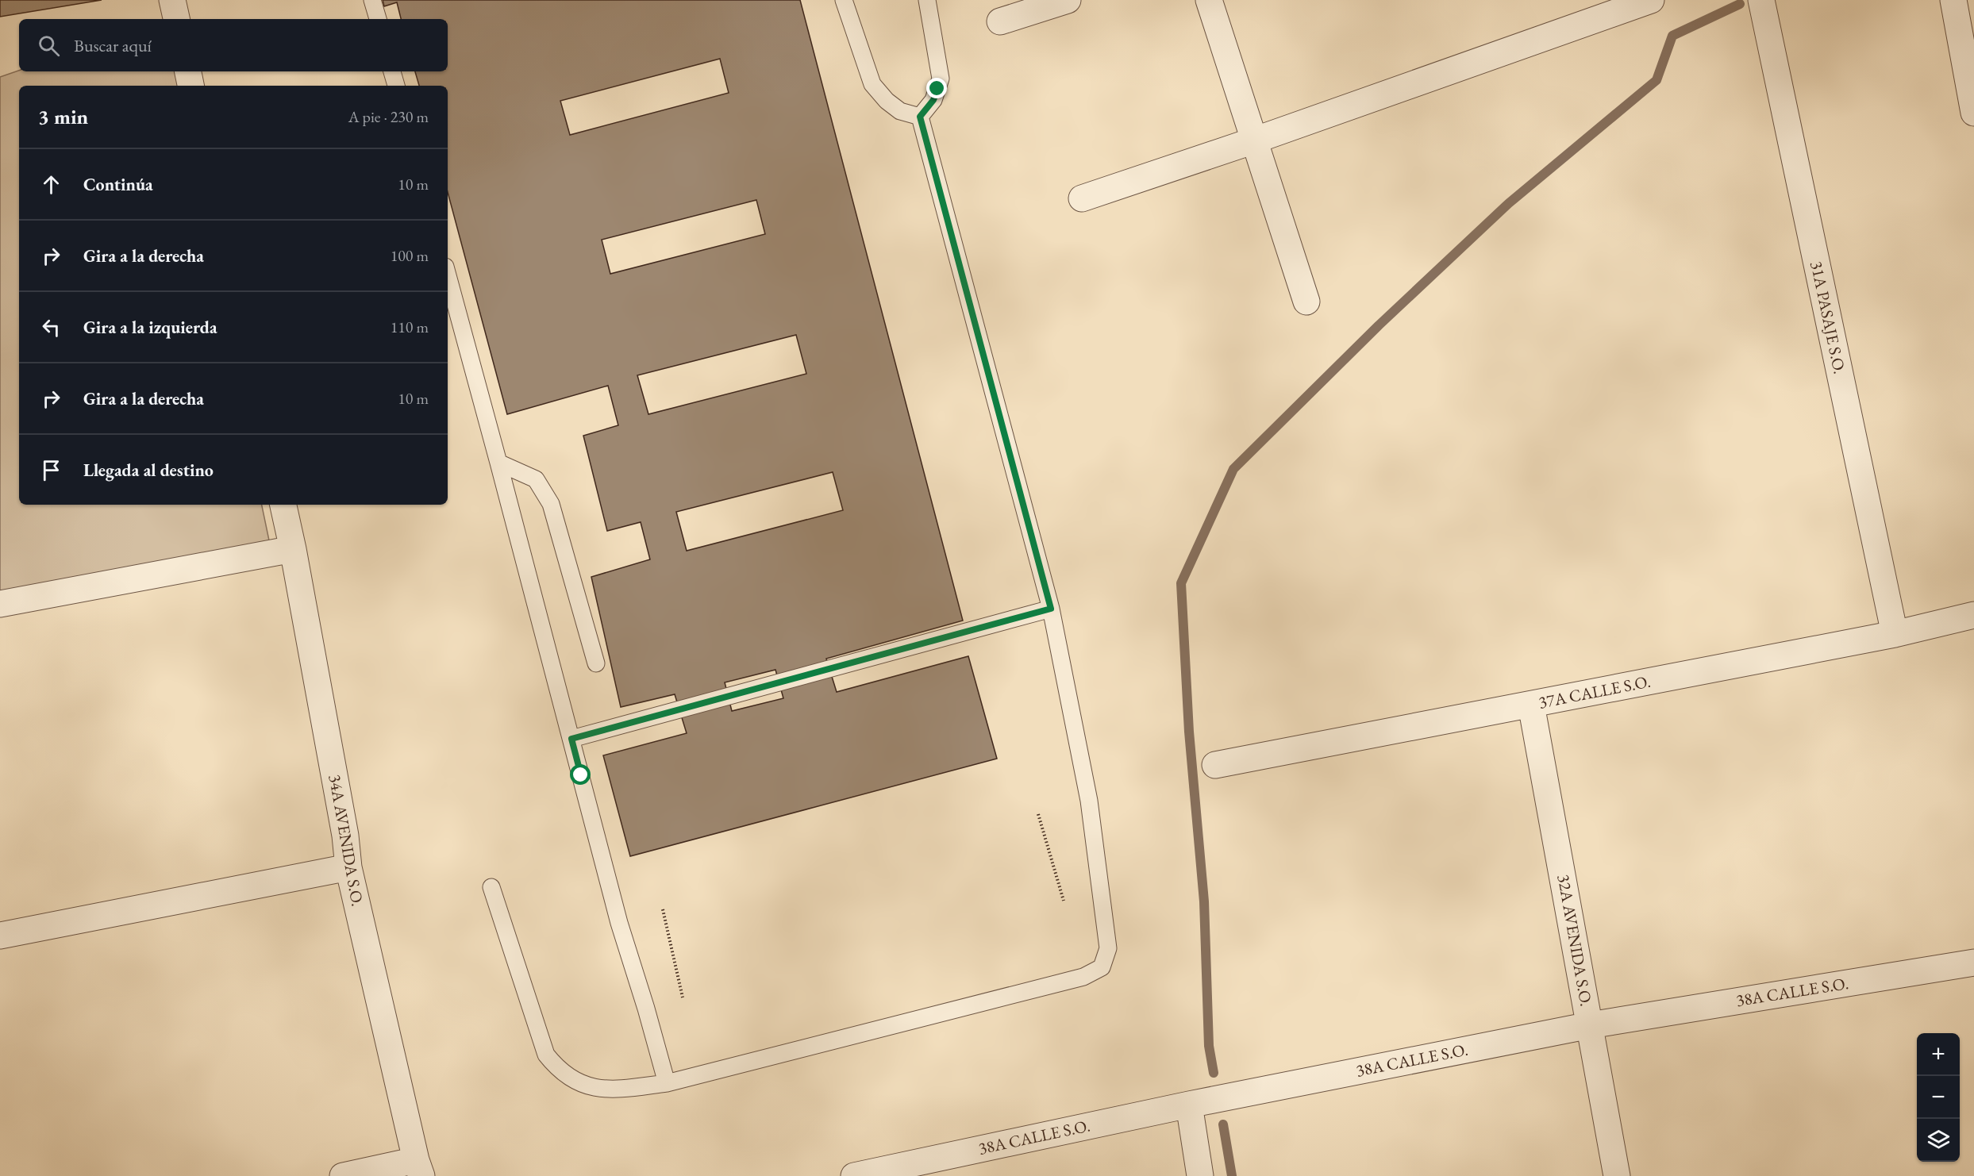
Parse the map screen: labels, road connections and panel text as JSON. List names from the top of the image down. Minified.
{"streets":{"street":["31A PASAJE S.O.","37A CALLE S.O.","34A AVENIDA S.O.","32A AVENIDA S.O.","38A CALLE S.O."]},"crossings":[["31A PASAJE S.O.","37A CALLE S.O."],["37A CALLE S.O.","32A AVENIDA S.O."],["32A AVENIDA S.O.","38A CALLE S.O."]],"page":{"search":"Buscar aquí","heading":["3 min","A pie · 230 m"],"list":[["Continúa","10 m"],["Gira a la derecha","100 m"],["Gira a la izquierda","110 m"],["Gira a la derecha","10 m"],"Llegada al destino"],"map_buttons":["+","−"]}}
